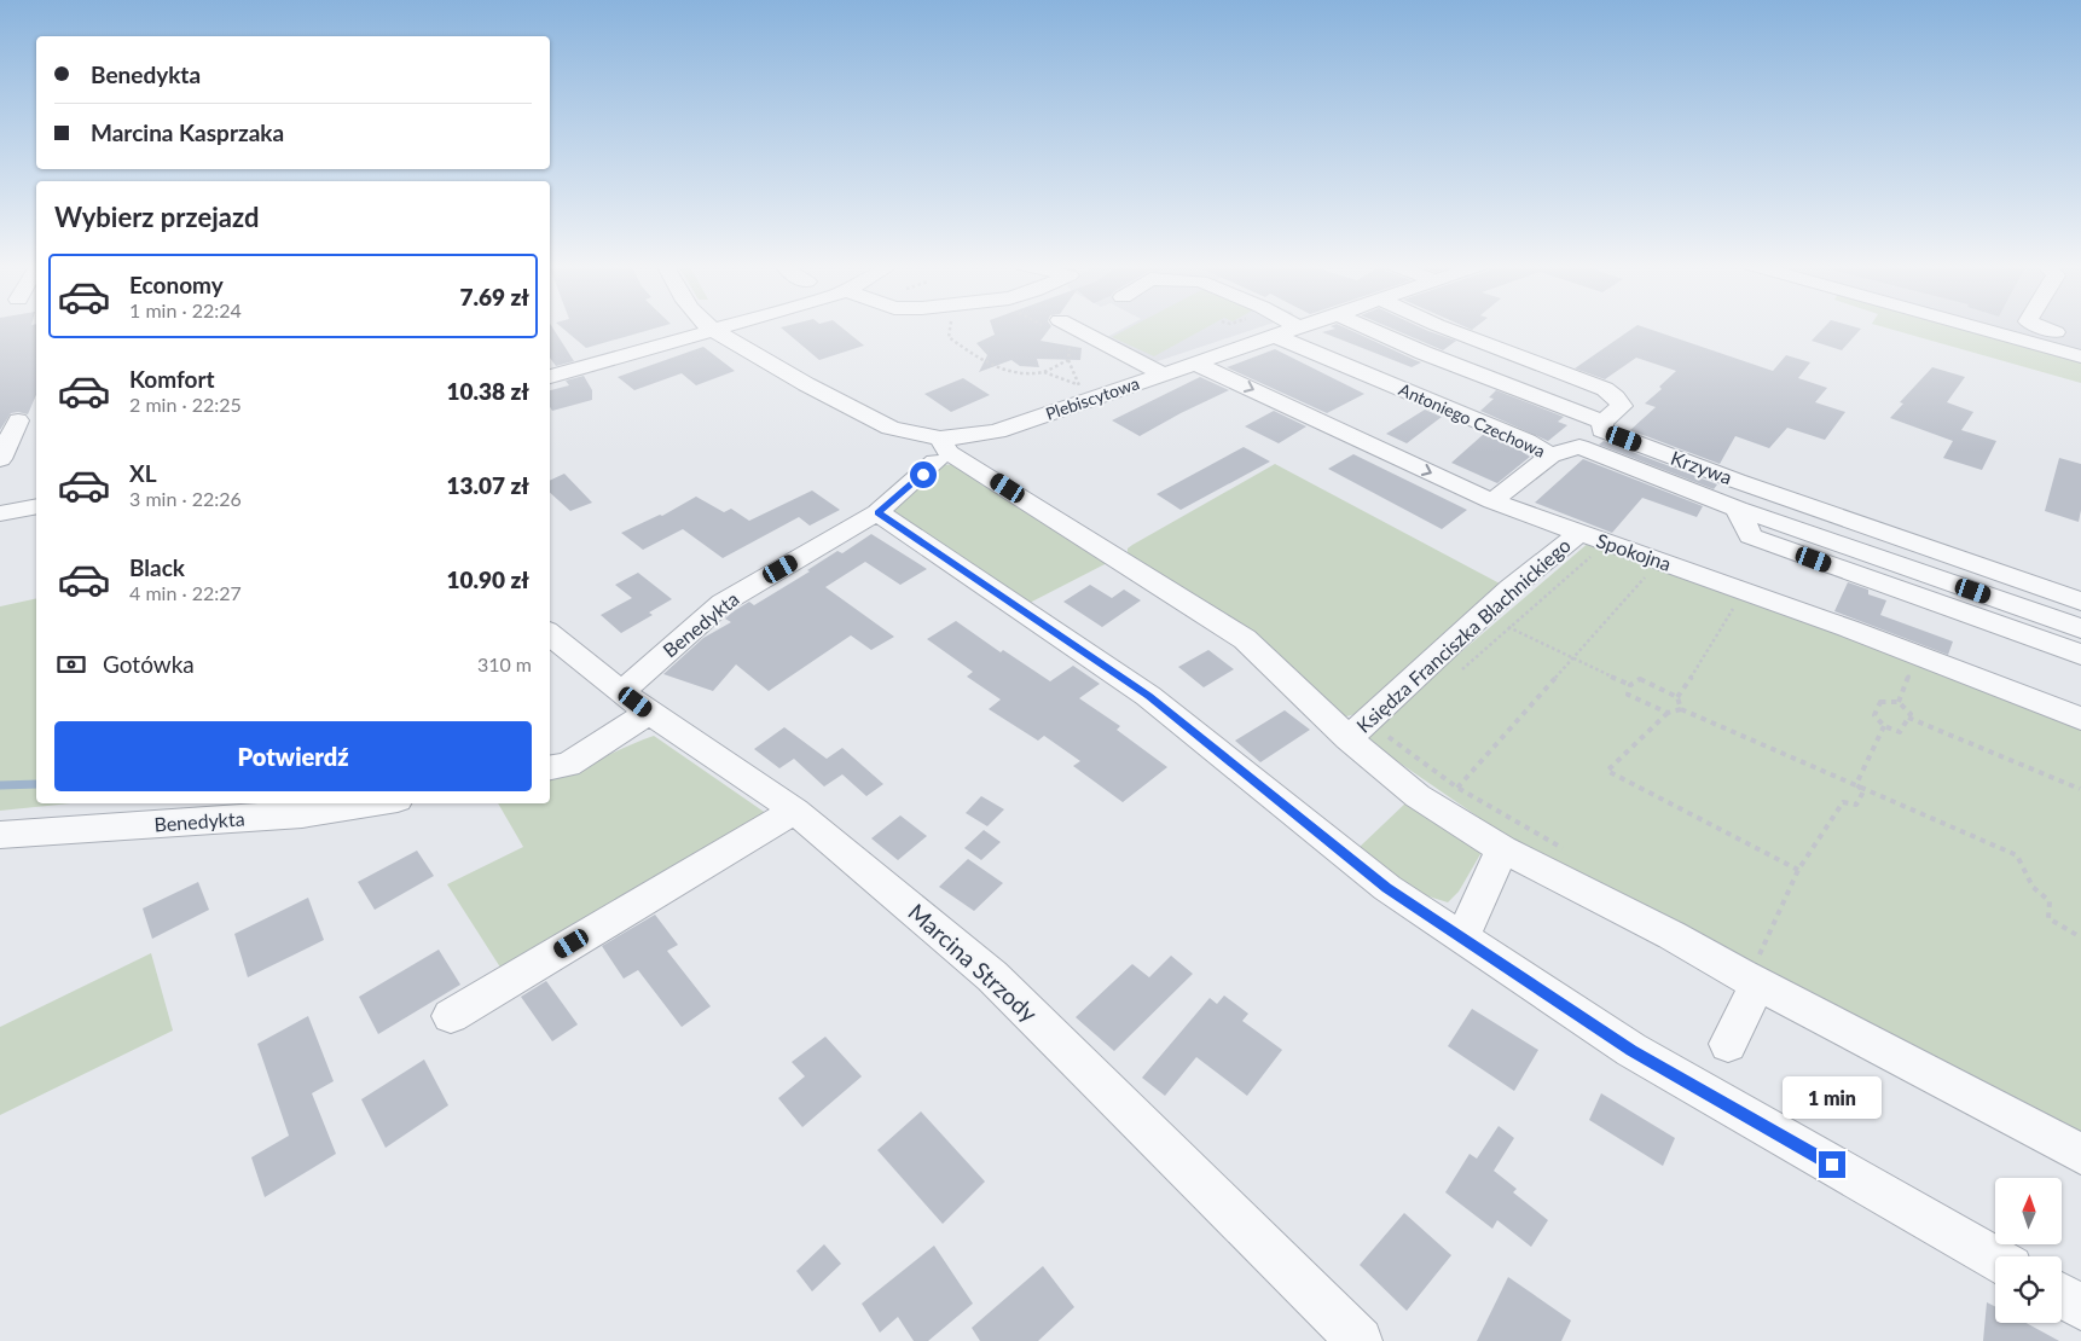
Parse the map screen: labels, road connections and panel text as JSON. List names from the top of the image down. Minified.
{"streets":{"street":["Plebiscytowa","Antoniego Czechowa","Krzywa","Spokojna","Benedykta","Księdza Franciszka Blachnickiego","Marcina Strzody"]},"crossings":[["Plebiscytowa","Antoniego Czechowa"],["Plebiscytowa","Spokojna"],["Plebiscytowa","Benedykta"],["Spokojna","Księdza Franciszka Blachnickiego"],["Benedykta","Marcina Strzody"]],"north":"top","page":{"banner":["Benedykta","Marcina Kasprzaka"],"heading":"Wybierz przejazd","list":[{"name":"Economy","note":"1 min · 22:24","value":"7.69 zł"},{"name":"Komfort","note":"2 min · 22:25","value":"10.38 zł"},{"name":"XL","note":"3 min · 22:26","value":"13.07 zł"},{"name":"Black","note":"4 min · 22:27","value":"10.90 zł"}],"pay":["Gotówka","310 m"],"buttons":"Potwierdź","bubble":"1 min"}}
